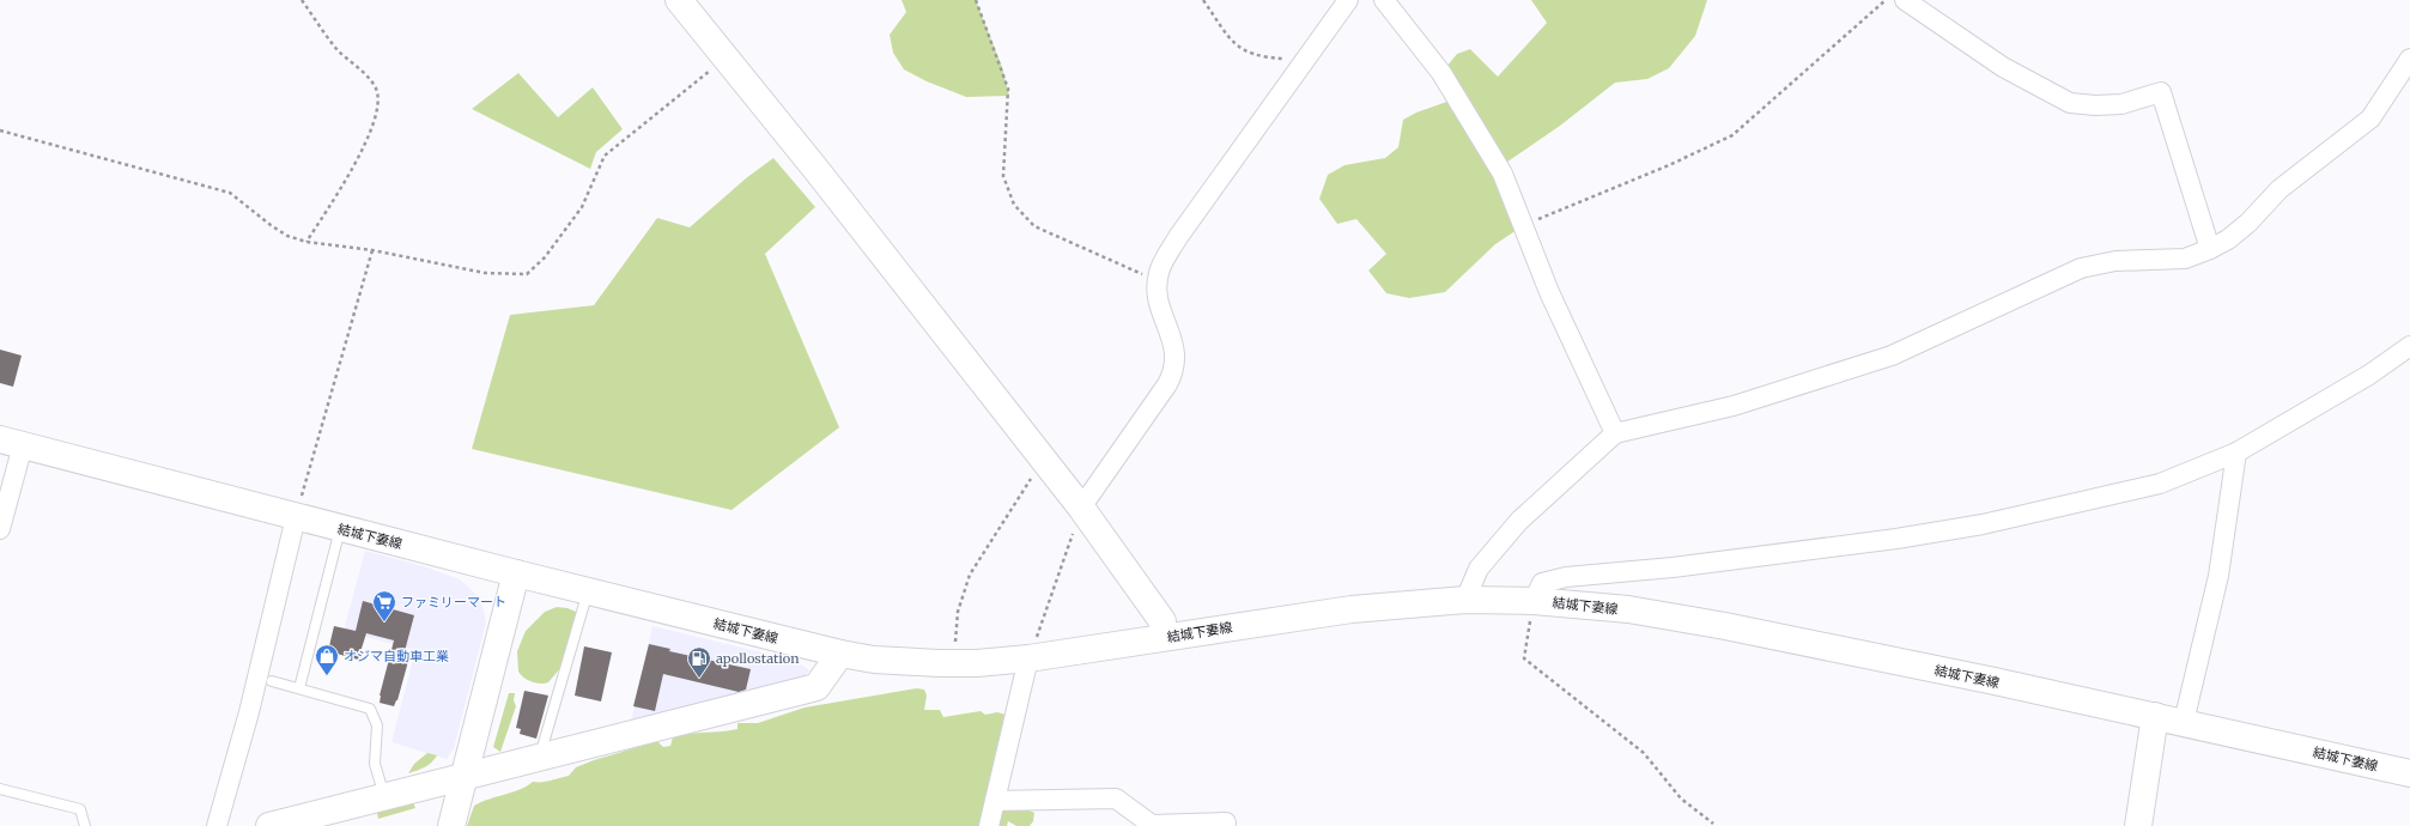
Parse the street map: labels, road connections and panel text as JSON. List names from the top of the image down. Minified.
{"streets":{"main road":["結城下妻線"]},"places":{"supermarket":["ファミリーマート"],"shop":["オジマ自動車工業"],"fuel station":["apollostation"]}}
